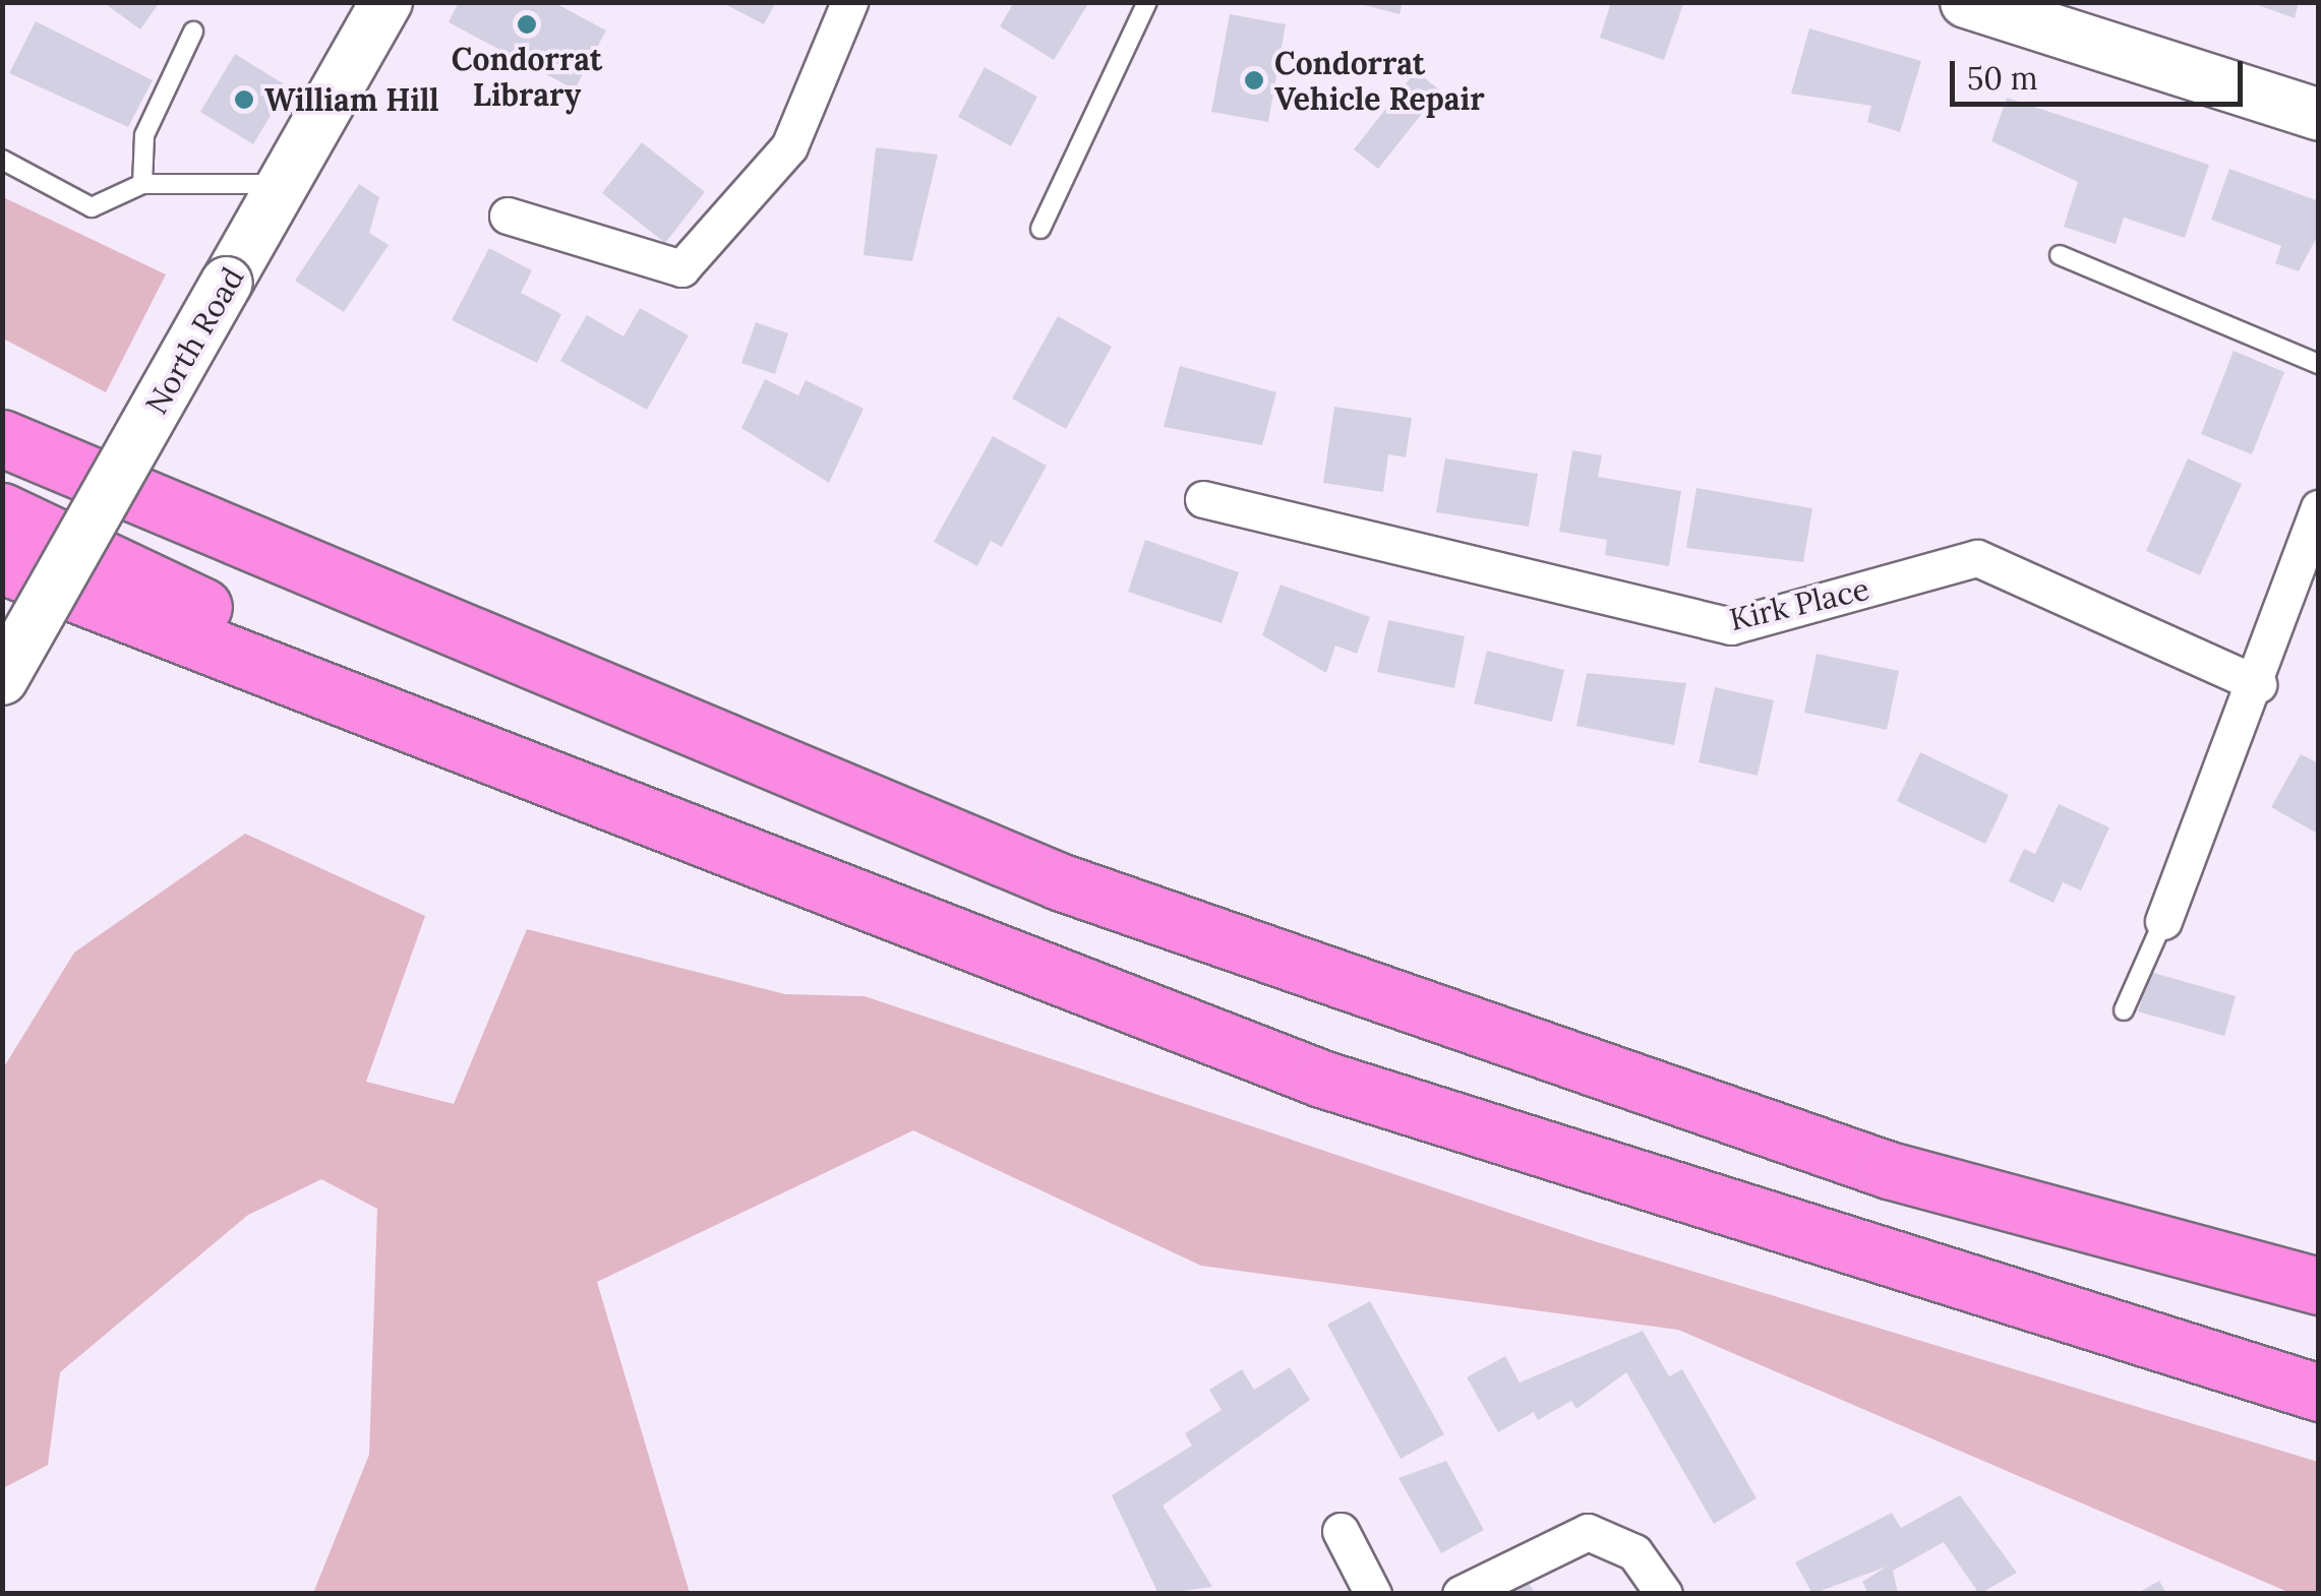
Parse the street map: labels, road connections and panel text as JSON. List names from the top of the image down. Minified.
{"streets":{"main road":["North Road"],"street":["Kirk Place"]},"places":["Condorrat Library","Condorrat Vehicle Repair","William Hill"],"scale_bar":"50 m"}
